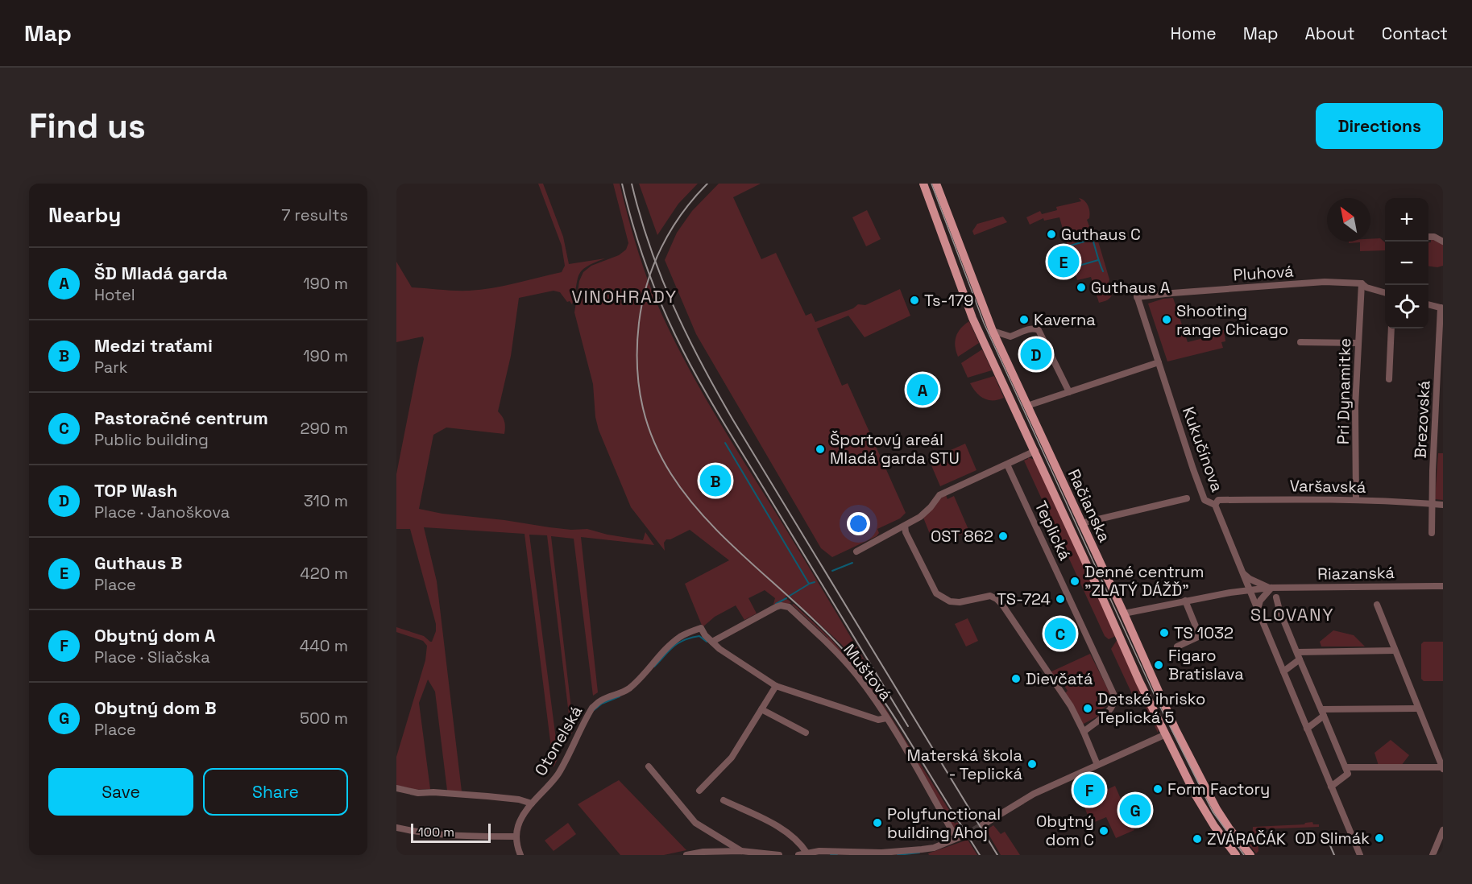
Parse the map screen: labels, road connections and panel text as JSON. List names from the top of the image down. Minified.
{"streets":{"main road":["Račianska"],"street":["Pluhová","Pri Dynamitke","Brezovská","Kukučínova","Varšavská","Teplická","Riazanská","Muštová","Otonelská"]},"crossings":[["Pluhová","Pri Dynamitke"],["Pluhová","Kukučínova"],["Pri Dynamitke","Varšavská"],["Brezovská","Varšavská"],["Kukučínova","Varšavská"],["Kukučínova","Riazanská"],["Račianska","Riazanská"],["Muštová","Otonelská"]],"districts":["VINOHRADY","SLOVANY"],"places":["Guthaus C","Guthaus A","Ts-179","Kaverna","Shooting range Chicago","Športový areál Mladá garda STU","OST 862","Denné centrum \"ZLATÝ DÁŽĎ\"","TS-724","TS 1032","Figaro Bratislava","Dievčatá","Detské ihrisko Teplická 5","Materská škola - Teplická","Form Factory","Polyfunctional building Ahoj","Obytný dom C","OD Slimák","ZVÁRAČÁK"],"scale_bar":"100 m","north":"top left","page":{"header":"Map","nav":["Home","Map","About","Contact"],"buttons":["Directions",["Save","Share"]],"title":"Find us","heading":["Nearby","7 results"],"map_buttons":["+","−"],"pins":["E","D","A","B","C","F","G"],"list":[{"mark":"A","name":"ŠD Mladá garda","note":"Hotel","value":"190 m"},{"mark":"B","name":"Medzi traťami","note":"Park","value":"190 m"},{"mark":"C","name":"Pastoračné centrum","note":"Public building","value":"290 m"},{"mark":"D","name":"TOP Wash","note":"Place · Janoškova","value":"310 m"},{"mark":"E","name":"Guthaus B","note":"Place","value":"420 m"},{"mark":"F","name":"Obytný dom A","note":"Place · Sliačska","value":"440 m"},{"mark":"G","name":"Obytný dom B","note":"Place","value":"500 m"}],"scale":"100 m"}}
